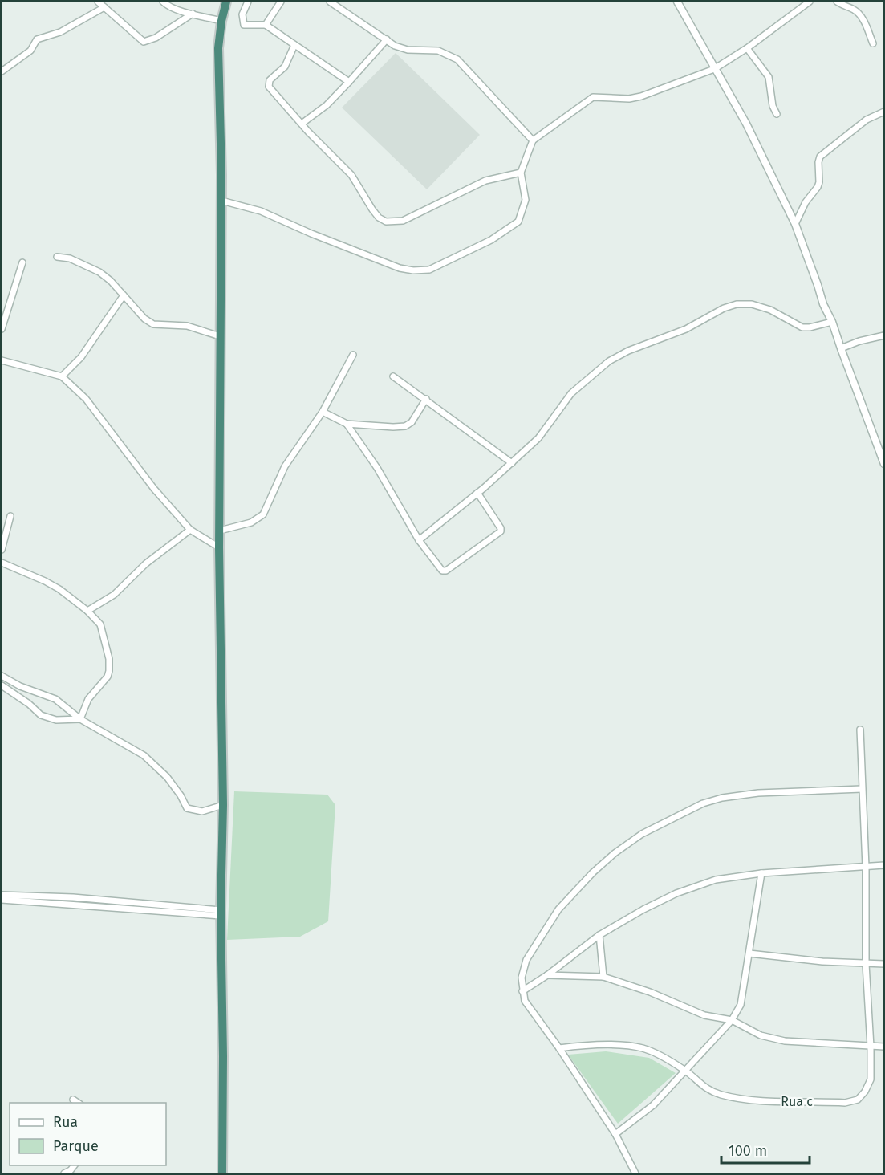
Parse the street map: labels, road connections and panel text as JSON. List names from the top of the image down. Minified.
{"streets":{"street":["Rua c"]},"legend":["Rua","Parque"],"scale_bar":"100 m"}
